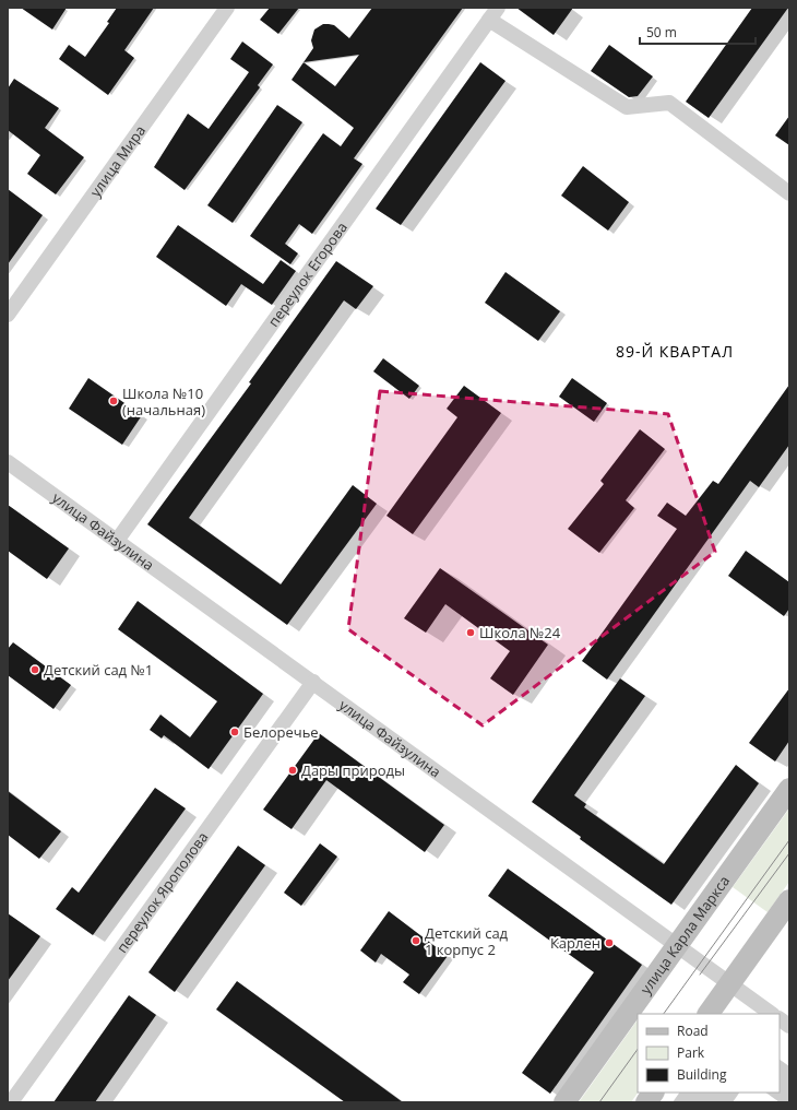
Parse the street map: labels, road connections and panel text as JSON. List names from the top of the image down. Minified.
{"streets":{"main road":["улица Карла Маркса"],"street":["улица Мира","переулок Егорова","улица Файзулина","переулок Ярополова"]},"crossings":[["переулок Егорова","улица Файзулина"],["улица Файзулина","переулок Ярополова"],["улица Файзулина","улица Карла Маркса"]],"districts":["89-Й КВАРТАЛ"],"places":["Школа №10 (начальная)","Школа №24","Детский сад №1","Белоречье","Дары природы","Детский сад 1 корпус 2","Карлен"],"legend":["Road","Park","Building"],"scale_bar":"50 m"}
